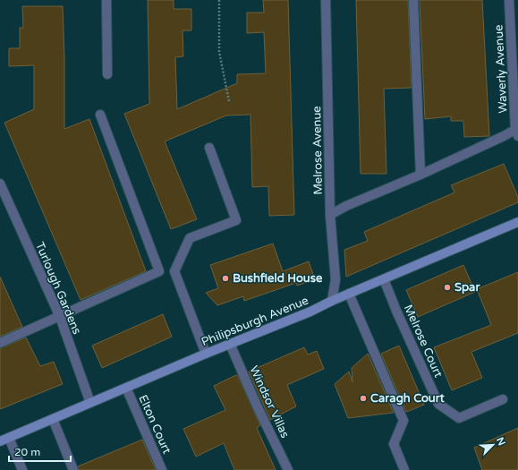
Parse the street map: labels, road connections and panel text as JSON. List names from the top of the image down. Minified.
{"streets":{"street":["Waverly Avenue","Melrose Avenue","Turlough Gardens","Philipsburgh Avenue","Melrose Court","Windsor Villas","Elton Court"]},"crossings":[["Melrose Avenue","Philipsburgh Avenue"],["Turlough Gardens","Philipsburgh Avenue"],["Philipsburgh Avenue","Melrose Court"],["Philipsburgh Avenue","Windsor Villas"],["Philipsburgh Avenue","Elton Court"]],"places":["Bushfield House","Spar","Caragh Court"],"scale_bar":"20 m","north":"top right"}
